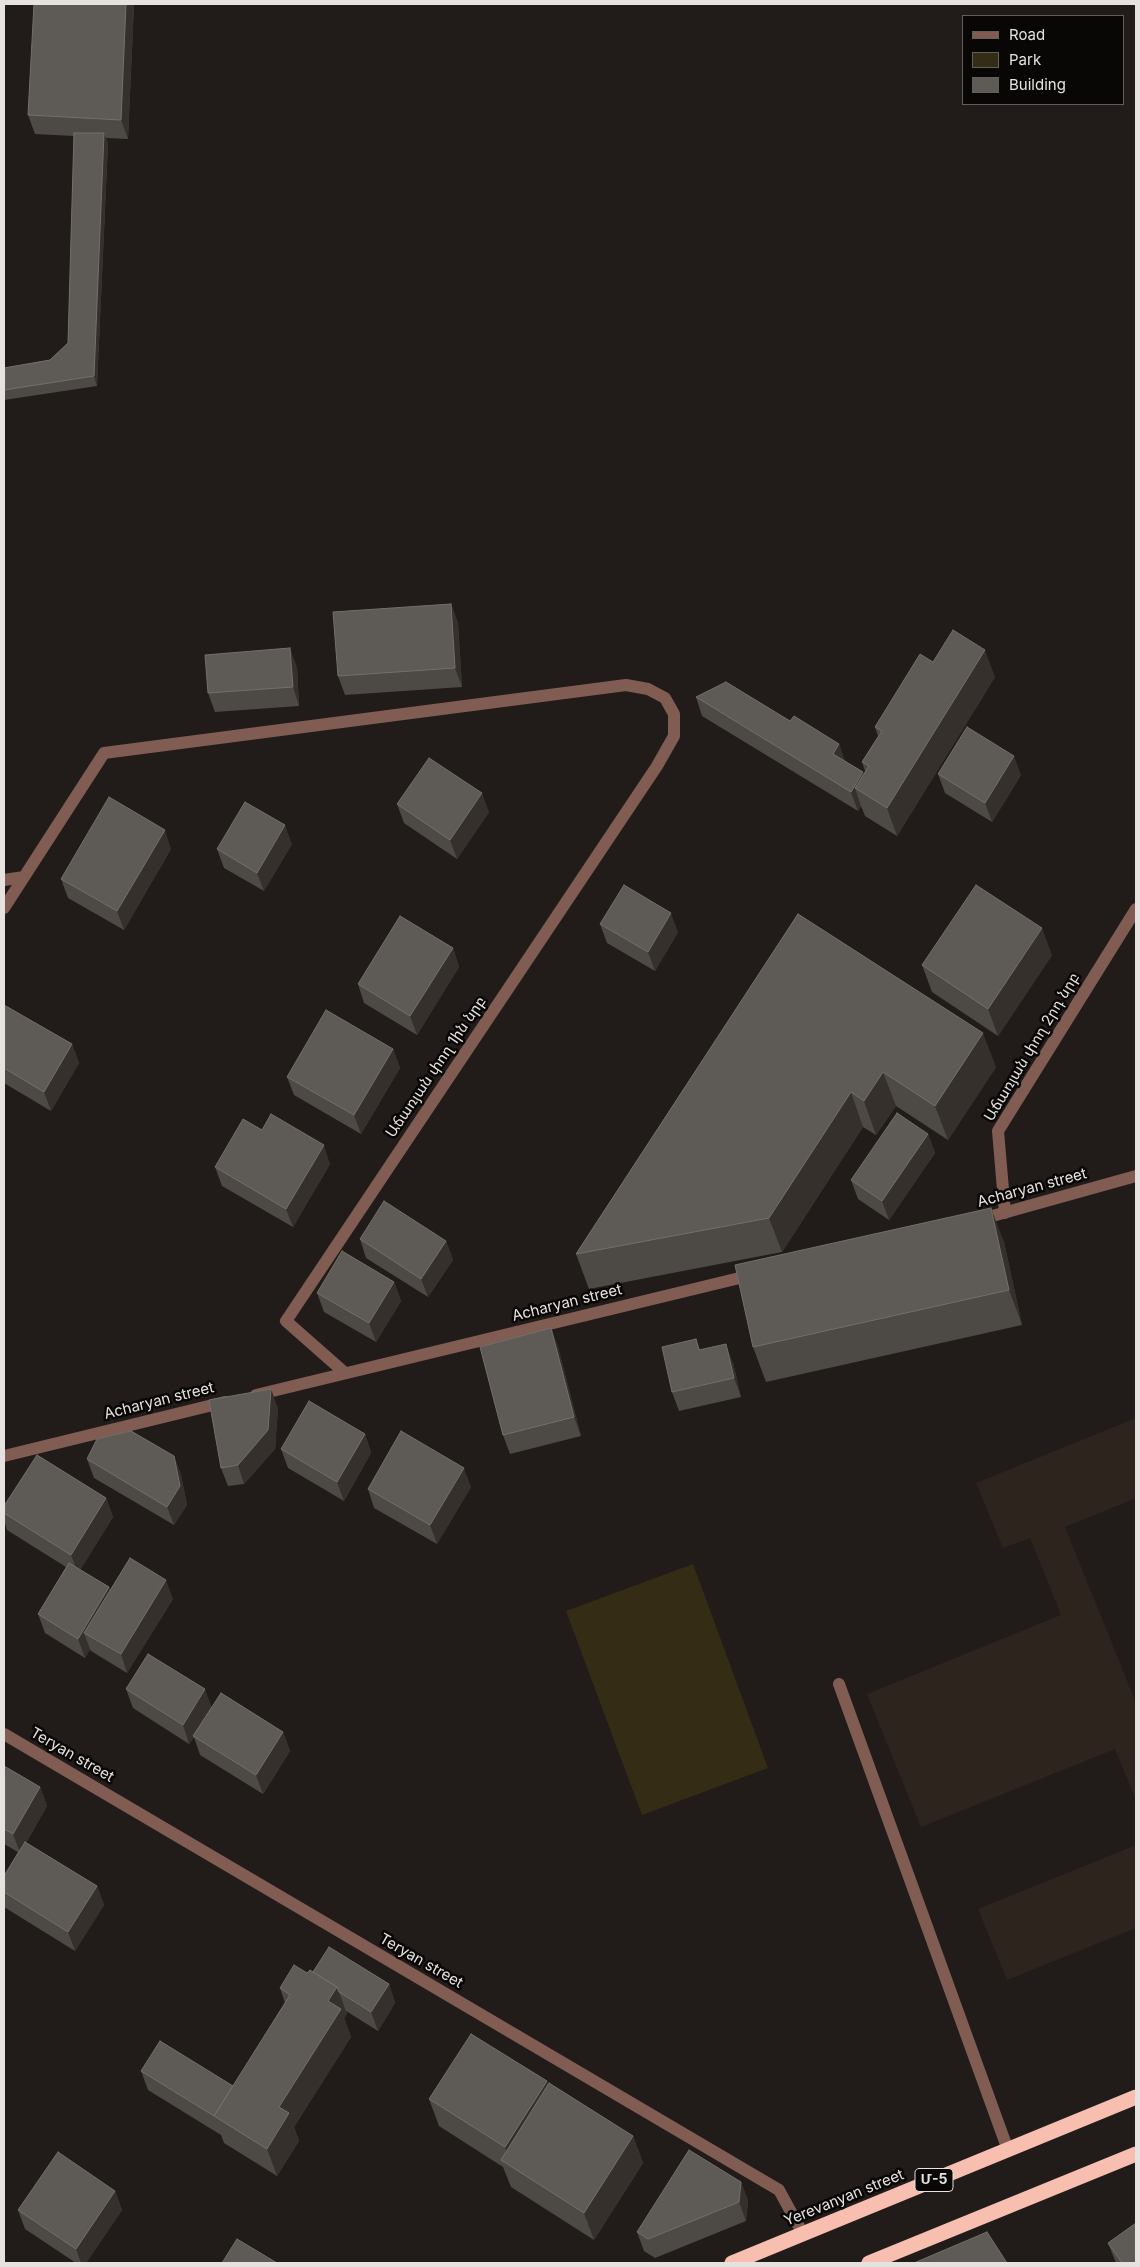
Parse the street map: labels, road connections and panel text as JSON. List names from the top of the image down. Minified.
{"streets":{"highway":["Մ-5","Yerevanyan street"],"street":["Աճառյան փող 2րդ նրբ","Աճառյան փող 1ին նրբ","Acharyan street","Teryan street"]},"crossings":[["Աճառյան փող 2րդ նրբ","Acharyan street"],["Աճառյան փող 1ին նրբ","Acharyan street"],["Teryan street","Yerevanyan street"]],"legend":["Road","Park","Building"]}
